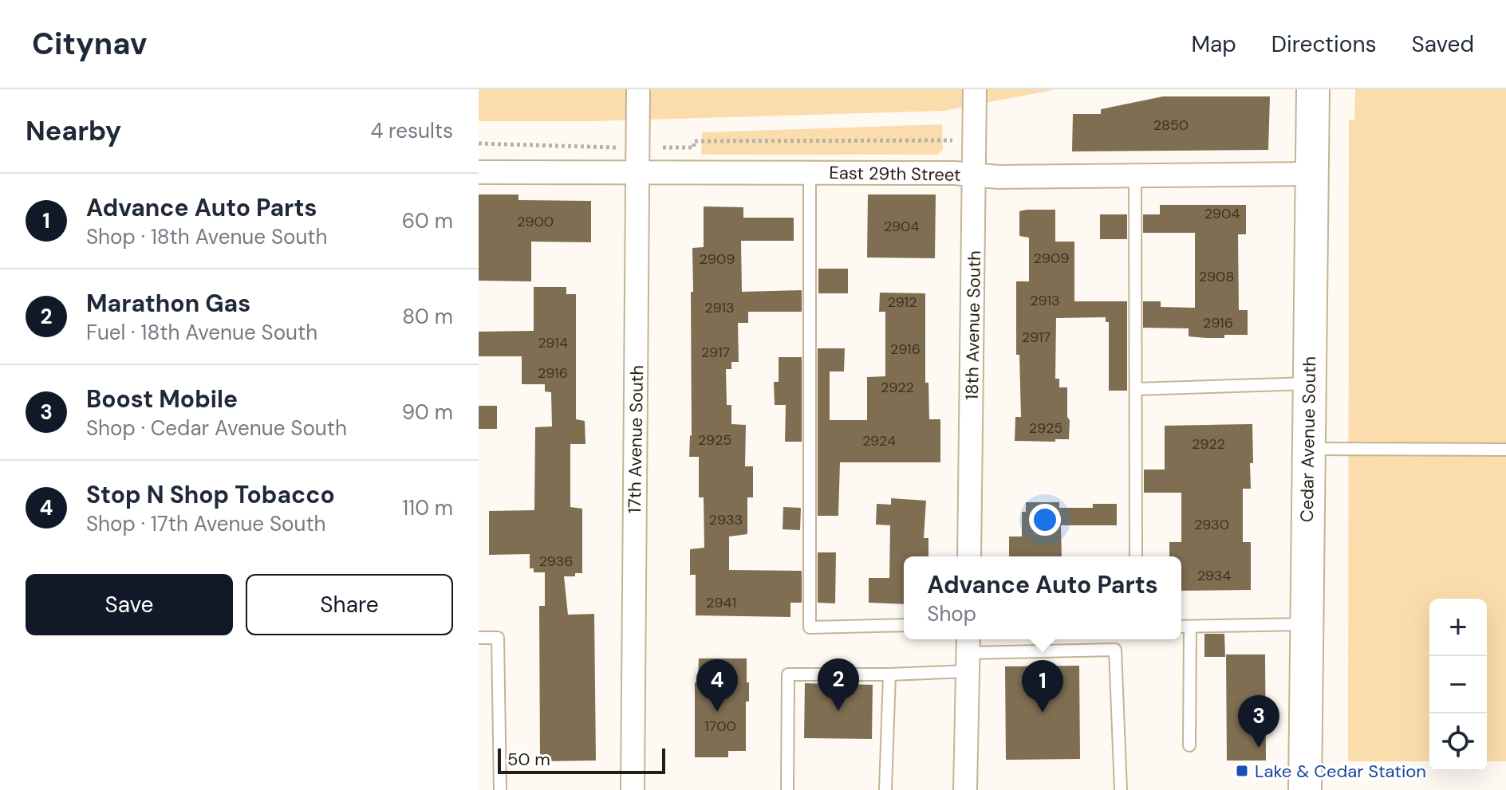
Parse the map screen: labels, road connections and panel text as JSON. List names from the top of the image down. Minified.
{"streets":{"main road":["Cedar Avenue South"],"street":["East 29th Street","18th Avenue South","17th Avenue South"]},"crossings":[["East 29th Street","18th Avenue South"],["East 29th Street","17th Avenue South"],["East 29th Street","Cedar Avenue South"]],"places":{"transit":["Lake & Cedar Station"]},"house_numbers":["2850","2904","2900","2904","2909","2909","2908","2913","2912","2913","2916","2917","2914","2916","2917","2916","2922","2925","2925","2924","2922","2933","2930","2936","2934","2941","1700"],"scale_bar":"50 m","page":{"header":"Citynav","nav":["Map","Directions","Saved"],"heading":["Nearby","4 results"],"list":[{"mark":"1","name":"Advance Auto Parts","note":"Shop · 18th Avenue South","value":"60 m"},{"mark":"2","name":"Marathon Gas","note":"Fuel · 18th Avenue South","value":"80 m"},{"mark":"3","name":"Boost Mobile","note":"Shop · Cedar Avenue South","value":"90 m"},{"mark":"4","name":"Stop N Shop Tobacco","note":"Shop · 17th Avenue South","value":"110 m"}],"buttons":["Save","Share"],"popup":["Advance Auto Parts","Shop"],"map_buttons":["+","−"],"pins":["2","4","1","3"],"scale":"50 m"}}
